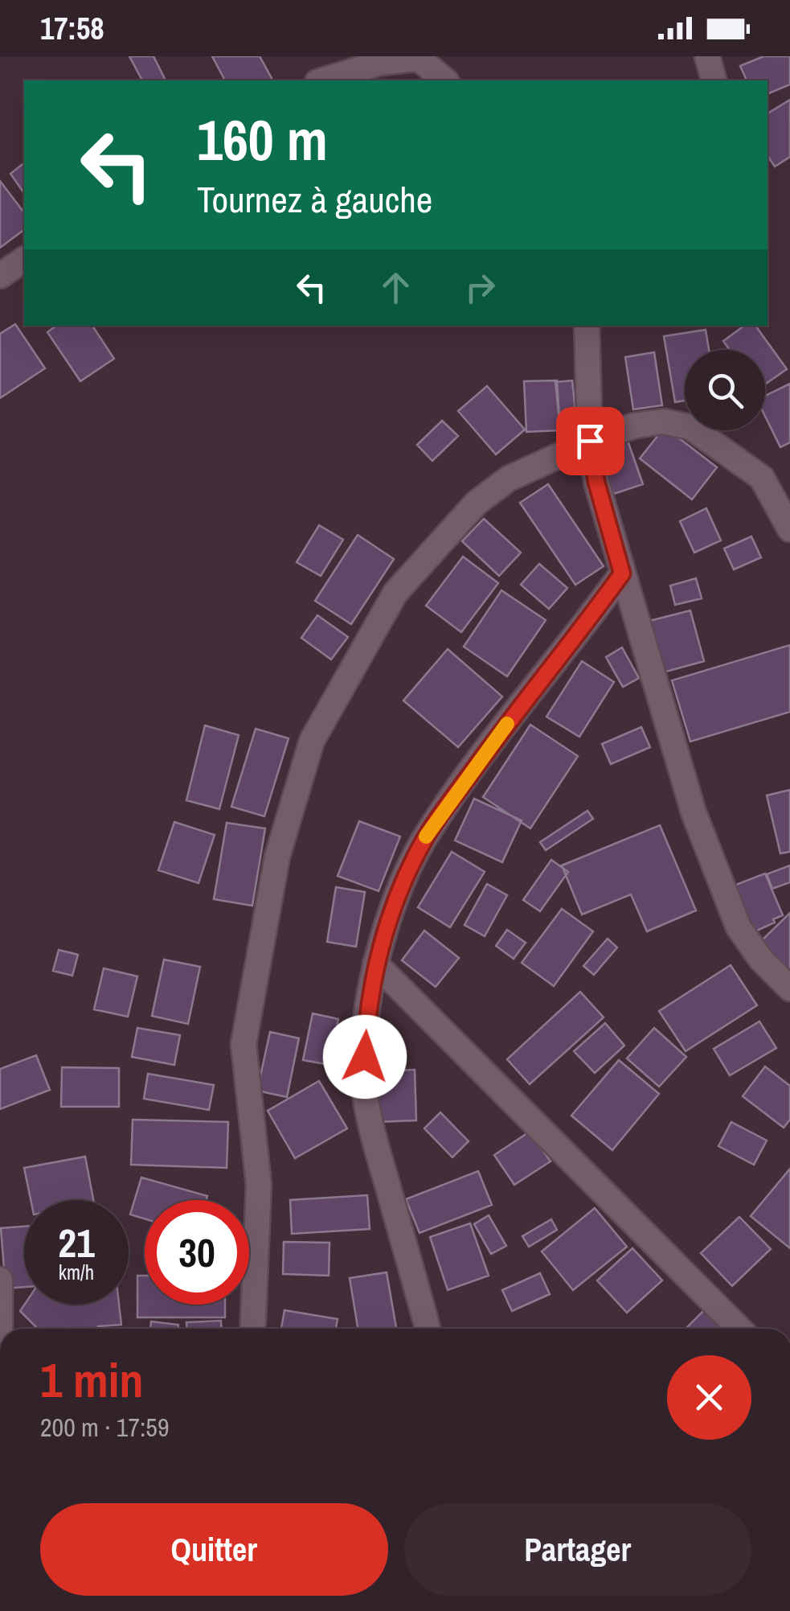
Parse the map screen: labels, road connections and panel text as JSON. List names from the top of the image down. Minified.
{"page":{"status":"17:58","turn":["160 m","Tournez à gauche"],"speed":"21 km/h","limit":"30","heading":["1 min","200 m · 17:59"],"buttons":["Quitter","Partager"]}}
